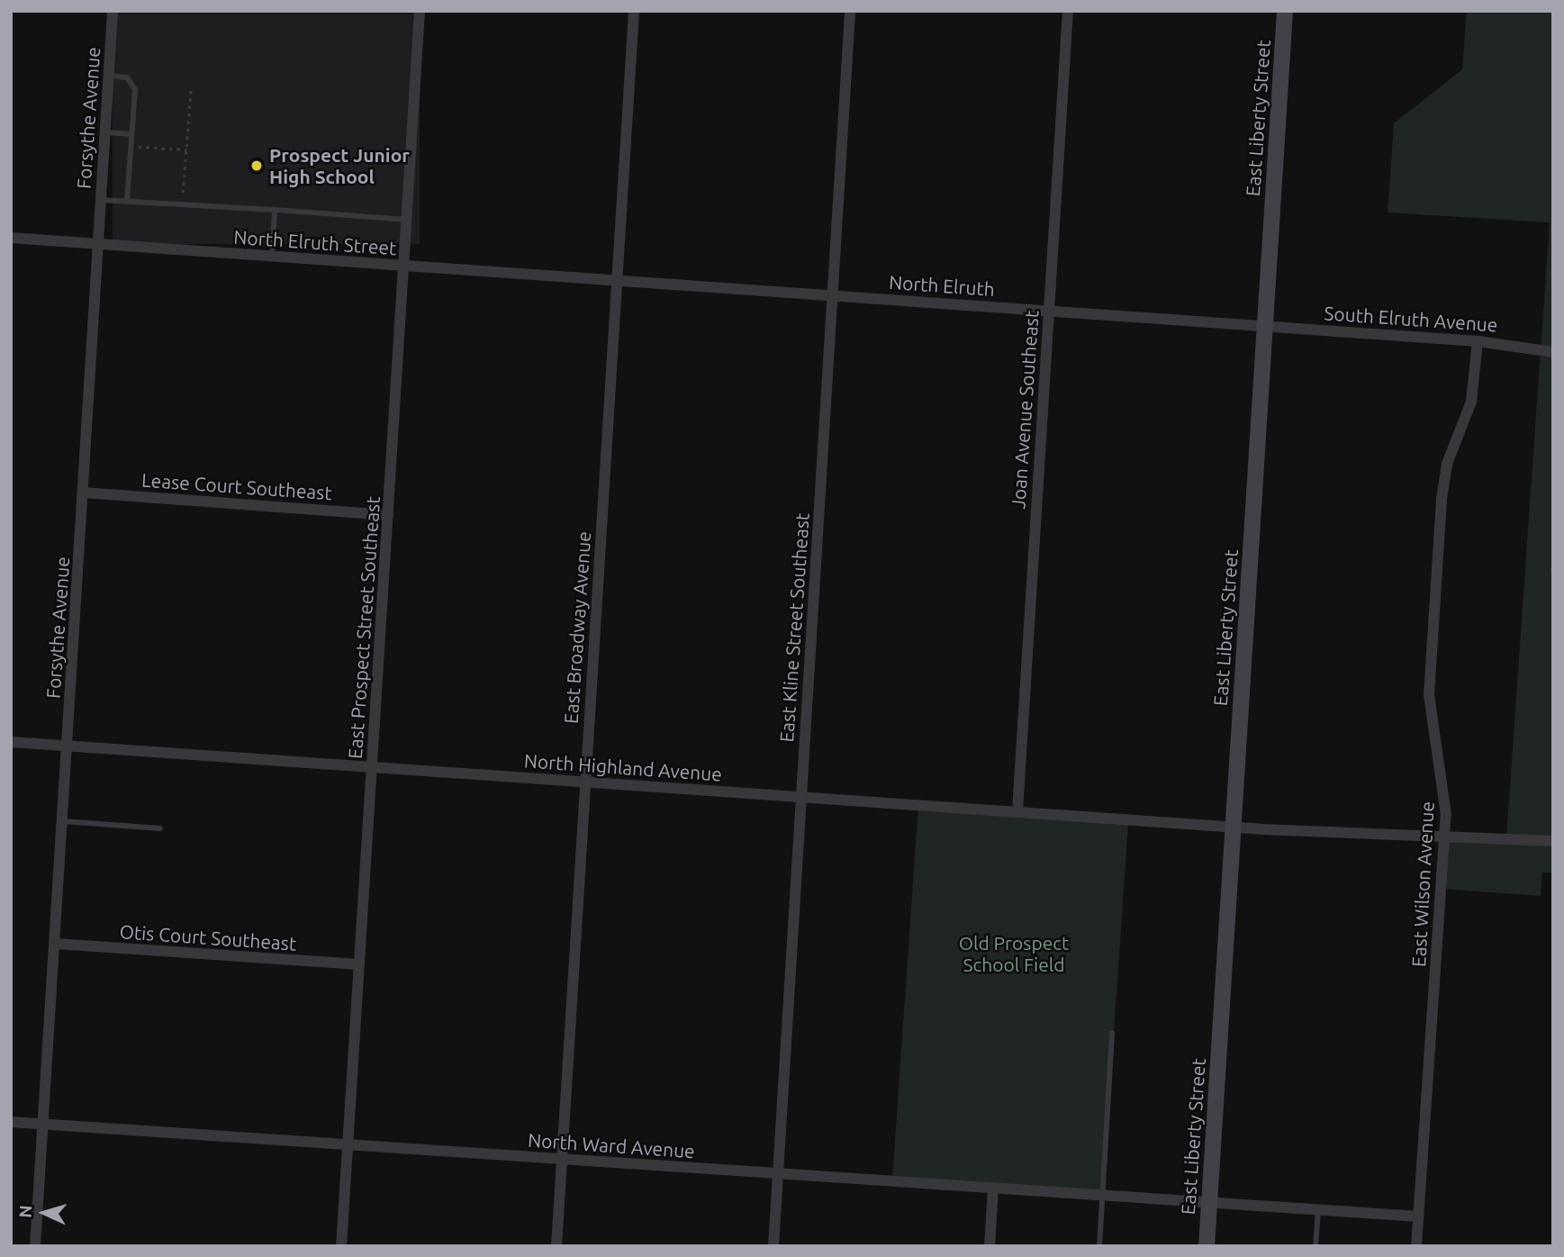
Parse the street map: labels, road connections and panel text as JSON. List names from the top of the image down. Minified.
{"streets":{"street":["Forsythe Avenue","East Liberty Street","North Elruth Street","North Elruth","South Elruth Avenue","Joan Avenue Southeast","Lease Court Southeast","East Prospect Street Southeast","East Broadway Avenue","East Kline Street Southeast","North Highland Avenue","East Wilson Avenue","Otis Court Southeast","North Ward Avenue"]},"crossings":[["Forsythe Avenue","North Elruth Street"],["Forsythe Avenue","Lease Court Southeast"],["Forsythe Avenue","North Highland Avenue"],["Forsythe Avenue","Otis Court Southeast"],["Forsythe Avenue","North Ward Avenue"],["East Liberty Street","North Elruth"],["East Liberty Street","South Elruth Avenue"],["East Liberty Street","North Highland Avenue"],["East Liberty Street","North Ward Avenue"],["North Elruth Street","North Elruth"],["North Elruth Street","East Prospect Street Southeast"],["North Elruth Street","East Broadway Avenue"],["North Elruth","South Elruth Avenue"],["North Elruth","Joan Avenue Southeast"],["North Elruth","East Broadway Avenue"],["North Elruth","East Kline Street Southeast"],["South Elruth Avenue","East Wilson Avenue"],["Joan Avenue Southeast","North Highland Avenue"],["Lease Court Southeast","East Prospect Street Southeast"],["East Prospect Street Southeast","North Highland Avenue"],["East Prospect Street Southeast","Otis Court Southeast"],["East Prospect Street Southeast","North Ward Avenue"],["East Broadway Avenue","North Highland Avenue"],["East Broadway Avenue","North Ward Avenue"],["East Kline Street Southeast","North Highland Avenue"],["East Kline Street Southeast","North Ward Avenue"],["North Highland Avenue","East Wilson Avenue"],["East Wilson Avenue","North Ward Avenue"]],"parks":["Old Prospect School Field"],"places":["Prospect Junior High School"],"north":"left"}
